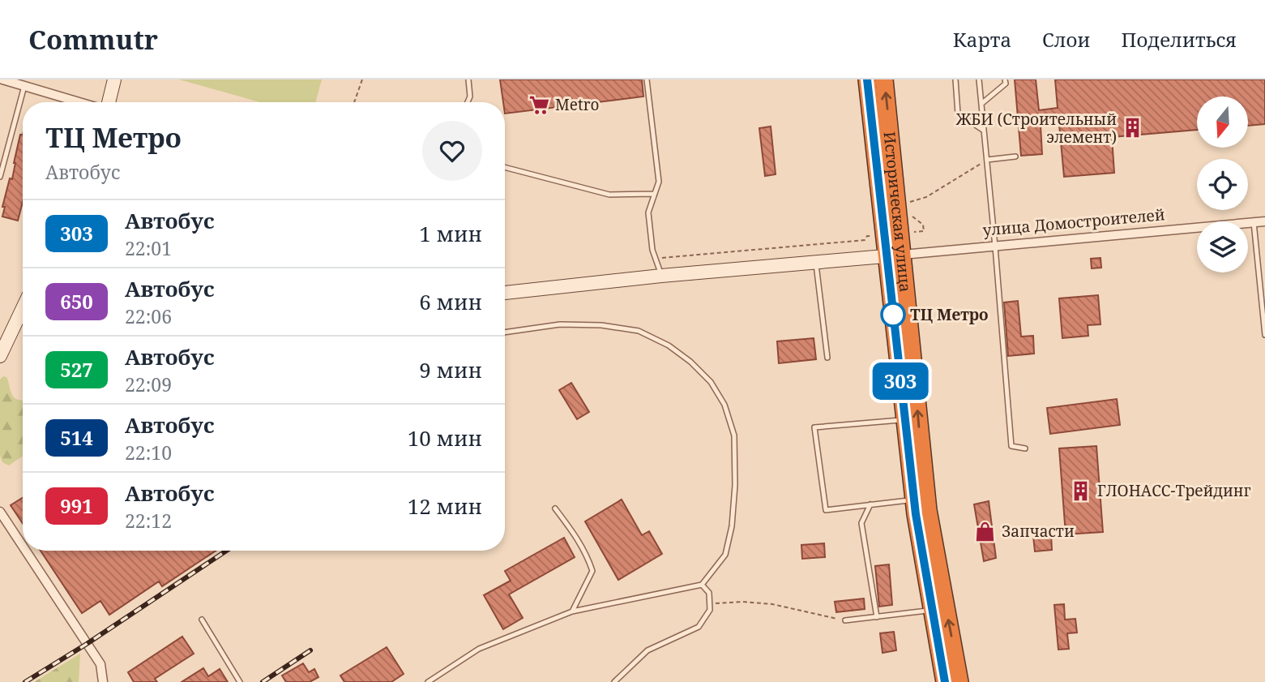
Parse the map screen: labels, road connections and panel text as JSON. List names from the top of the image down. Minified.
{"streets":{"highway":["Историческая улица"],"street":["улица Домостроителей"]},"crossings":[["Историческая улица","улица Домостроителей"]],"places":{"supermarket":["Metro"],"building":["ЖБИ (Строительный элемент)","ГЛОНАСС-Трейдинг"],"other":["ТЦ Метро"],"shop":["Запчасти"]},"lines":["bus line 303"],"north":"bottom","page":{"header":"Commutr","nav":["Карта","Слои","Поделиться"],"on_map":"303","heading":["ТЦ Метро","Автобус"],"list":[{"mark":"303","name":"Автобус","note":"22:01","value":"1 мин"},{"mark":"650","name":"Автобус","note":"22:06","value":"6 мин"},{"mark":"527","name":"Автобус","note":"22:09","value":"9 мин"},{"mark":"514","name":"Автобус","note":"22:10","value":"10 мин"},{"mark":"991","name":"Автобус","note":"22:12","value":"12 мин"}]}}
